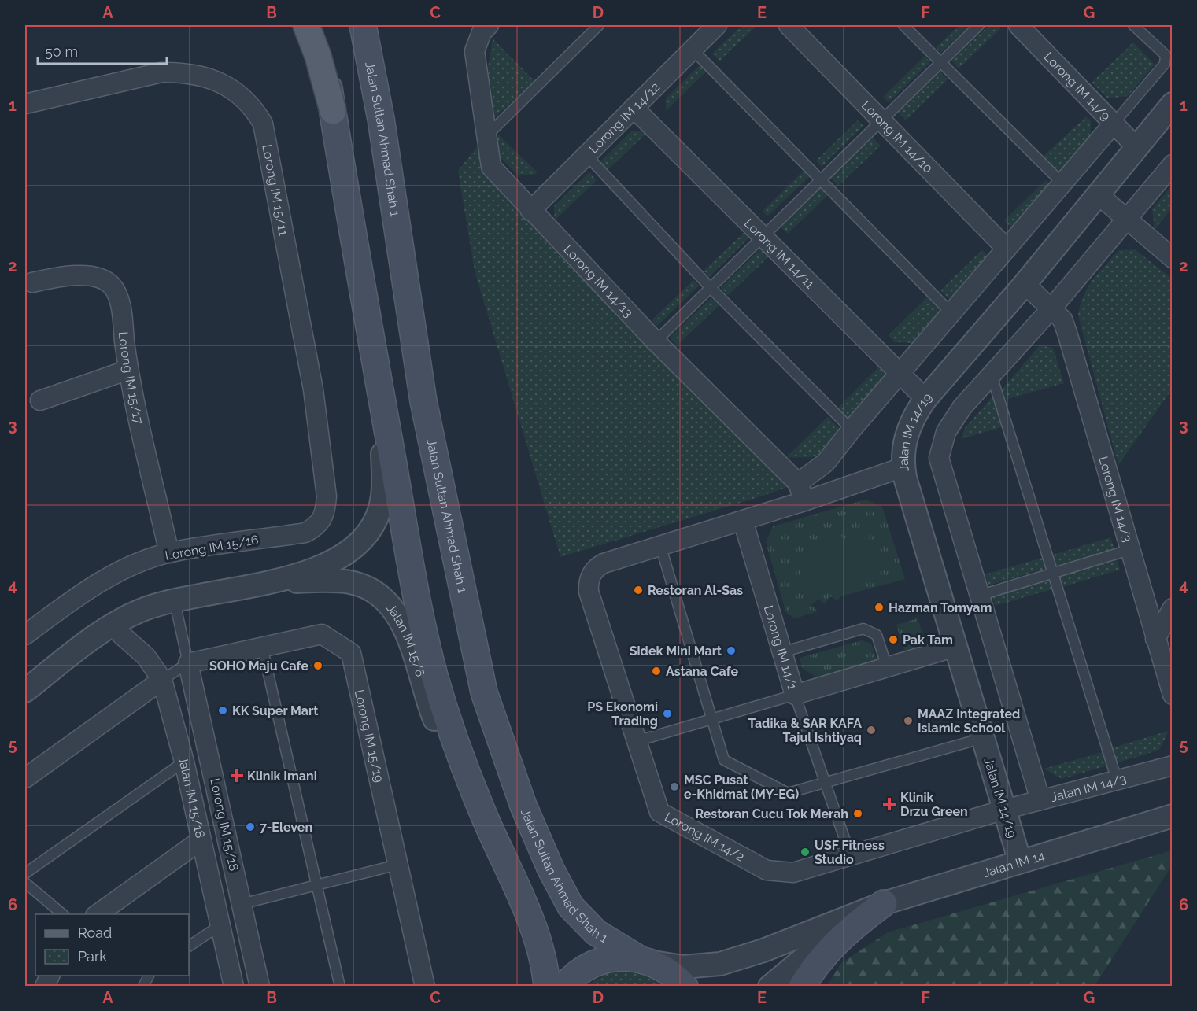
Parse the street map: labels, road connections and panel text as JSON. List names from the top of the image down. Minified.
{"streets":{"main road":["Jalan Sultan Ahmad Shah 1"],"street":["Lorong IM 14/9","Lorong IM 14/12","Lorong IM 14/10","Lorong IM 15/11","Lorong IM 14/11","Lorong IM 14/13","Lorong IM 15/17","Jalan IM 14/19","Lorong IM 14/3","Lorong IM 15/16","Jalan IM 15/6","Lorong IM 14/1","Lorong IM 15/19","Jalan IM 14/3","Jalan IM 15/18","Lorong IM 15/18","Lorong IM 14/2","Jalan IM 14"]},"crossings":[["Lorong IM 14/9","Jalan IM 14/19"],["Lorong IM 14/12","Lorong IM 14/11"],["Lorong IM 14/12","Lorong IM 14/13"],["Jalan Sultan Ahmad Shah 1","Jalan IM 14"],["Lorong IM 15/11","Lorong IM 15/16"],["Lorong IM 14/11","Jalan IM 14/19"],["Lorong IM 15/17","Lorong IM 15/16"],["Jalan IM 14/19","Lorong IM 14/3"],["Jalan IM 14/19","Lorong IM 14/1"],["Jalan IM 14/19","Jalan IM 14/3"],["Jalan IM 14/19","Lorong IM 14/2"],["Jalan IM 14/19","Jalan IM 14"],["Jalan IM 15/6","Jalan IM 15/18"],["Lorong IM 15/19","Lorong IM 15/18"],["Jalan IM 14/3","Lorong IM 14/2"]],"places":{"other":["Restoran Al-Sas","Hazman Tomyam","Pak Tam","Sidek Mini Mart","SOHO Maju Cafe","Astana Cafe","KK Super Mart","PS Ekonomi Trading","MAAZ Integrated Islamic School","Tadika & SAR KAFA Tajul Ishtiyaq","MSC Pusat e-Khidmat (MY-EG)","Restoran Cucu Tok Merah","7-Eleven","USF Fitness Studio"],"health":["Klinik Imani","Klinik Drzu Green"]},"legend":["Road","Park"],"scale_bar":"50 m","grid":{"columns":["A","B","C","D","E","F","G"],"rows":["1","2","3","4","5","6"]}}
